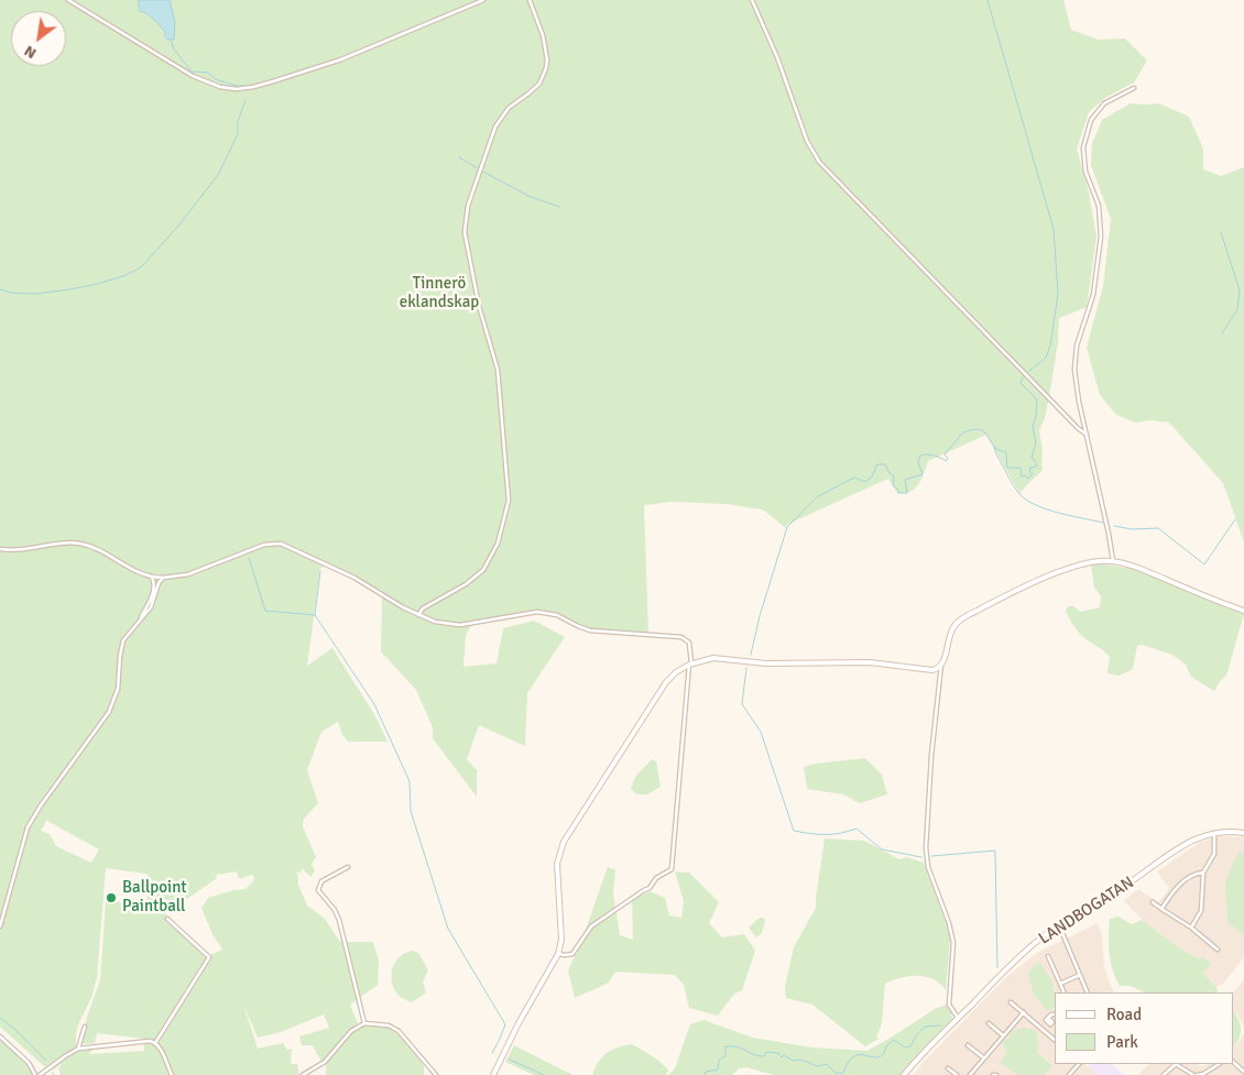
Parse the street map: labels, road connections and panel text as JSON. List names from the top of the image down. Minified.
{"streets":{"street":["LANDBOGATAN"]},"parks":["Tinnerö eklandskap"],"places":["Ballpoint Paintball"],"legend":["Road","Park"],"north":"bottom left"}
